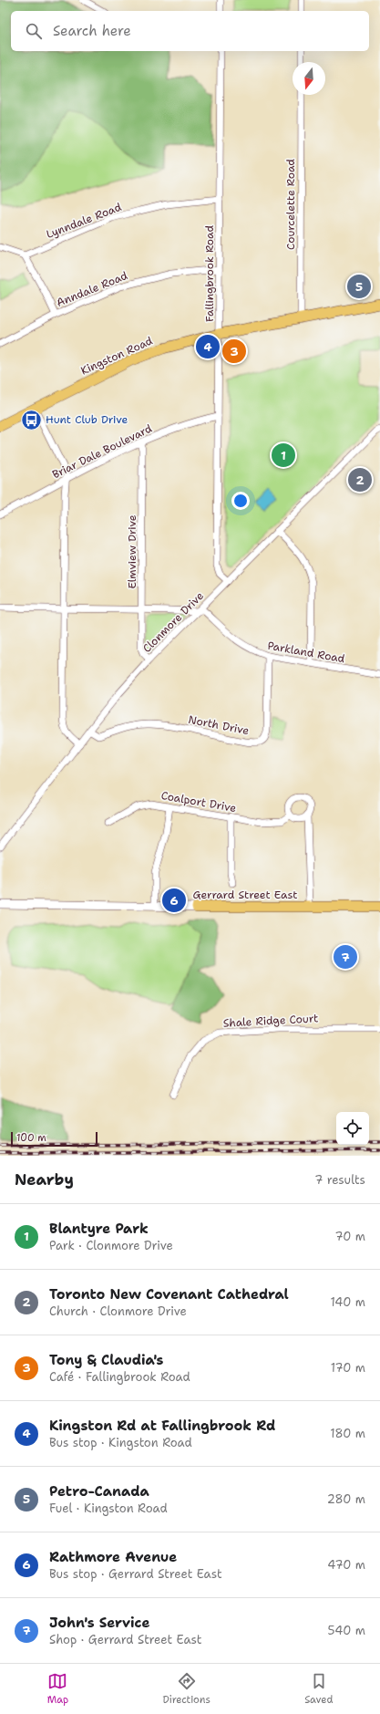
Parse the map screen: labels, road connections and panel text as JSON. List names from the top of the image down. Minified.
{"streets":{"main road":["Kingston Road","Gerrard Street East"],"street":["Courcelette Road","Lynndale Road","Fallingbrook Road","Anndale Road","Briar Dale Boulevard","Elmview Drive","Clonmore Drive","Parkland Road","North Drive","Coalport Drive","Shale Ridge Court"]},"crossings":[["Courcelette Road","Kingston Road"],["Lynndale Road","Fallingbrook Road"],["Fallingbrook Road","Anndale Road"],["Fallingbrook Road","Kingston Road"],["Fallingbrook Road","Briar Dale Boulevard"],["Fallingbrook Road","Clonmore Drive"],["Briar Dale Boulevard","Elmview Drive"],["Elmview Drive","Clonmore Drive"],["Clonmore Drive","Parkland Road"],["Clonmore Drive","North Drive"],["Parkland Road","North Drive"]],"places":{"bus stop":["Hunt Club Drive"]},"scale_bar":"100 m","north":"bottom","page":{"search":"Search here","pins":["5","4","3","1","2","6","7"],"scale":"100 m","heading":["Nearby","7 results"],"list":[{"mark":"1","name":"Blantyre Park","note":"Park · Clonmore Drive","value":"70 m"},{"mark":"2","name":"Toronto New Covenant Cathedral","note":"Church · Clonmore Drive","value":"140 m"},{"mark":"3","name":"Tony & Claudia's","note":"Café · Fallingbrook Road","value":"170 m"},{"mark":"4","name":"Kingston Rd at Fallingbrook Rd","note":"Bus stop · Kingston Road","value":"180 m"},{"mark":"5","name":"Petro-Canada","note":"Fuel · Kingston Road","value":"280 m"},{"mark":"6","name":"Rathmore Avenue","note":"Bus stop · Gerrard Street East","value":"470 m"},{"mark":"7","name":"John's Service","note":"Shop · Gerrard Street East","value":"540 m"}],"nav":["Map","Directions","Saved"]}}
